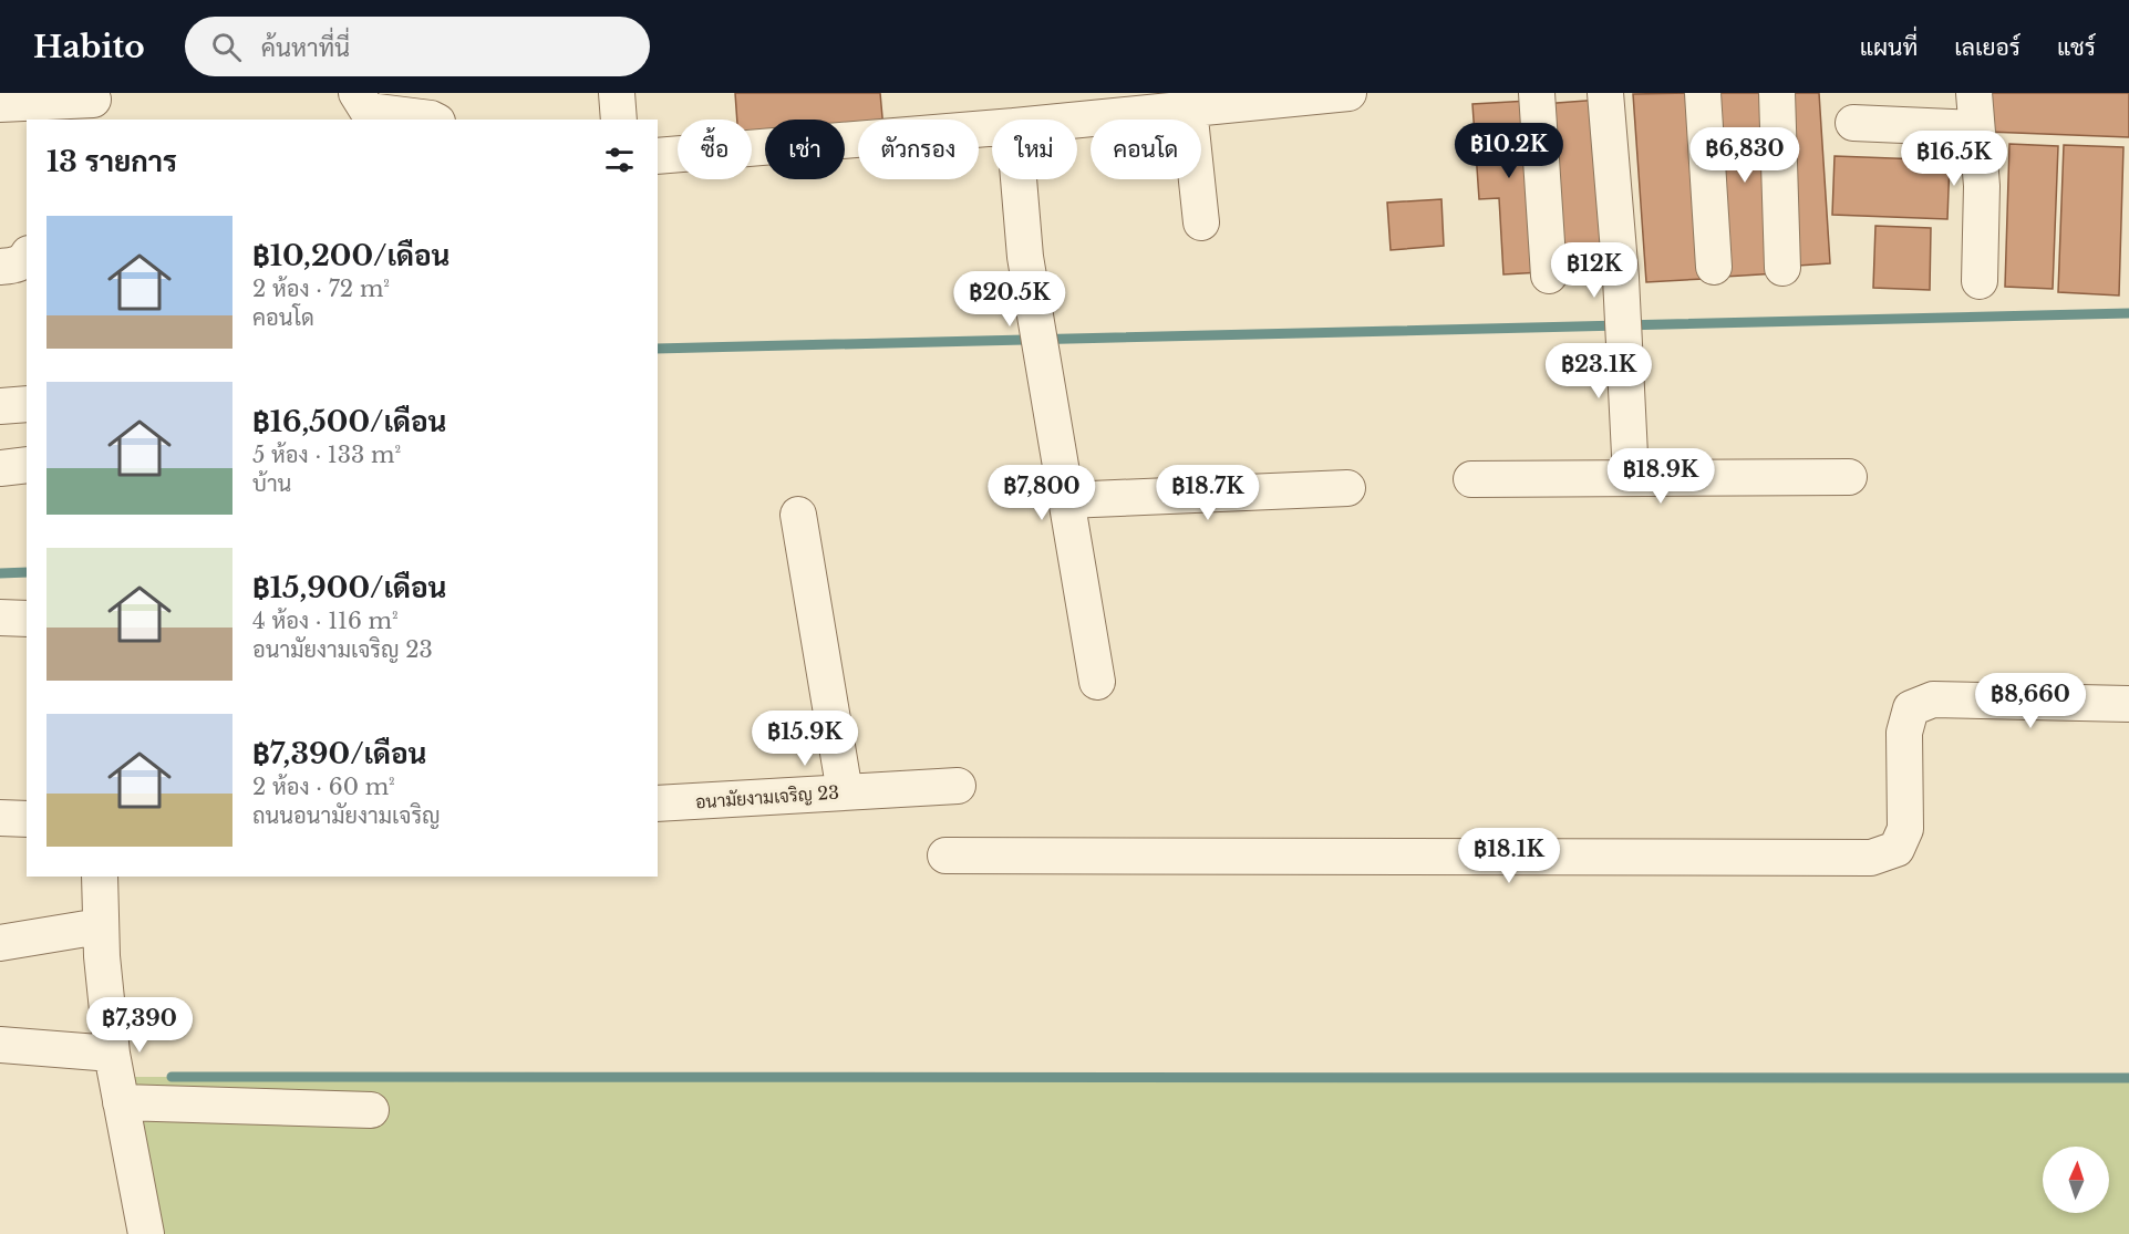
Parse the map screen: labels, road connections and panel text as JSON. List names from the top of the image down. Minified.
{"streets":{"street":["อนามัยงามเจริญ 23"]},"north":"top","page":{"header":"Habito","search":"ค้นหาที่นี่","nav":["แผนที่","เลเยอร์","แชร์"],"chip":["ซื้อ","เช่า","ตัวกรอง","ใหม่","คอนโด"],"heading":"13 รายการ","price":["฿10.2K","฿6,830","฿16.5K","฿12K","฿20.5K","฿23.1K","฿18.9K","฿7,800","฿18.7K","฿8,660","฿15.9K","฿18.1K","฿7,390"],"list":[{"name":"฿10,200/เดือน","note":"2 ห้อง · 72 m² · คอนโด"},{"name":"฿16,500/เดือน","note":"5 ห้อง · 133 m² · บ้าน"},{"name":"฿15,900/เดือน","note":"4 ห้อง · 116 m² · อนามัยงามเจริญ 23"},{"name":"฿7,390/เดือน","note":"2 ห้อง · 60 m² · ถนนอนามัยงามเจริญ"}]}}
